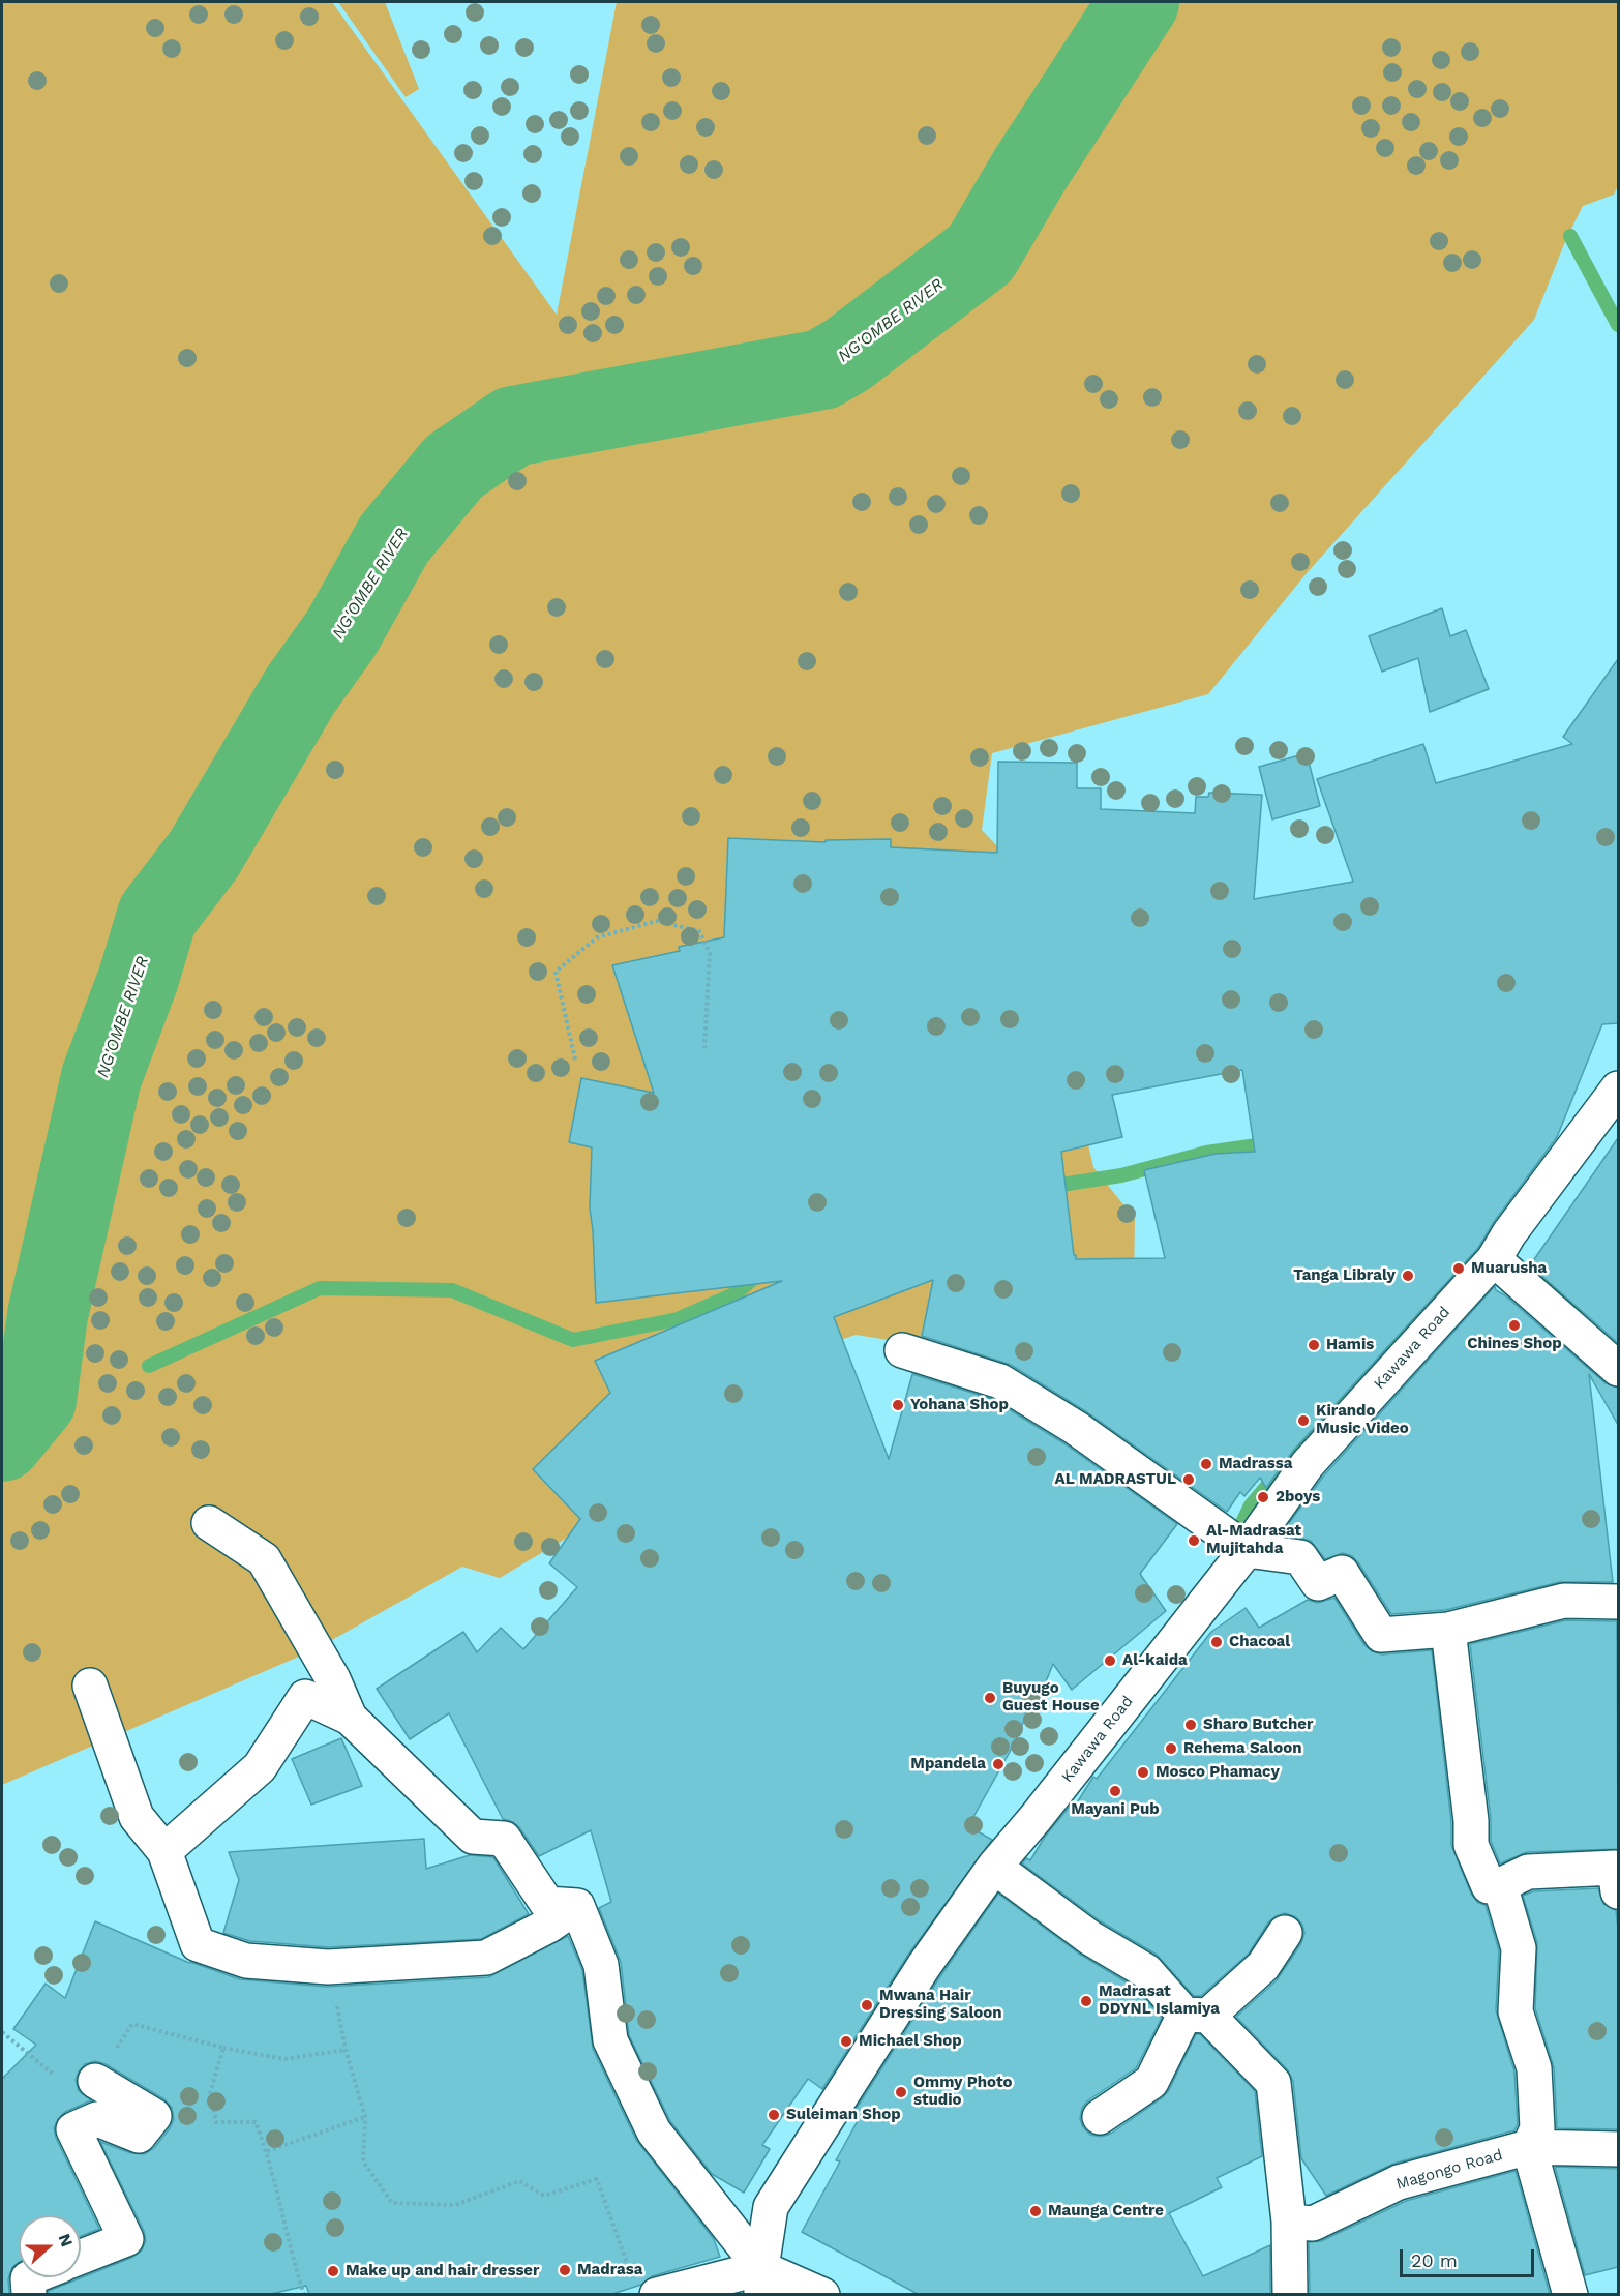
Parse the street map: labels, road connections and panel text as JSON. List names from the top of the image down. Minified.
{"streets":{"street":["Kawawa Road","Magongo Road"]},"water":["NG'OMBE RIVER"],"places":["Muarusha","Tanga Libraly","Chines Shop","Hamis","Yohana Shop","Kirando Music Video","Madrassa","AL MADRASTUL","2boys","Al-Madrasat Mujitahda","Chacoal","Al-kaida","Buyugo Guest House","Sharo Butcher","Rehema Saloon","Mpandela","Mosco Phamacy","Mayani Pub","Madrasat DDYNL Islamiya","Mwana Hair Dressing Saloon","Michael Shop","Ommy Photo studio","Suleiman Shop","Maunga Centre","Madrasa","Make up and hair dresser"],"scale_bar":"20 m","north":"right"}
